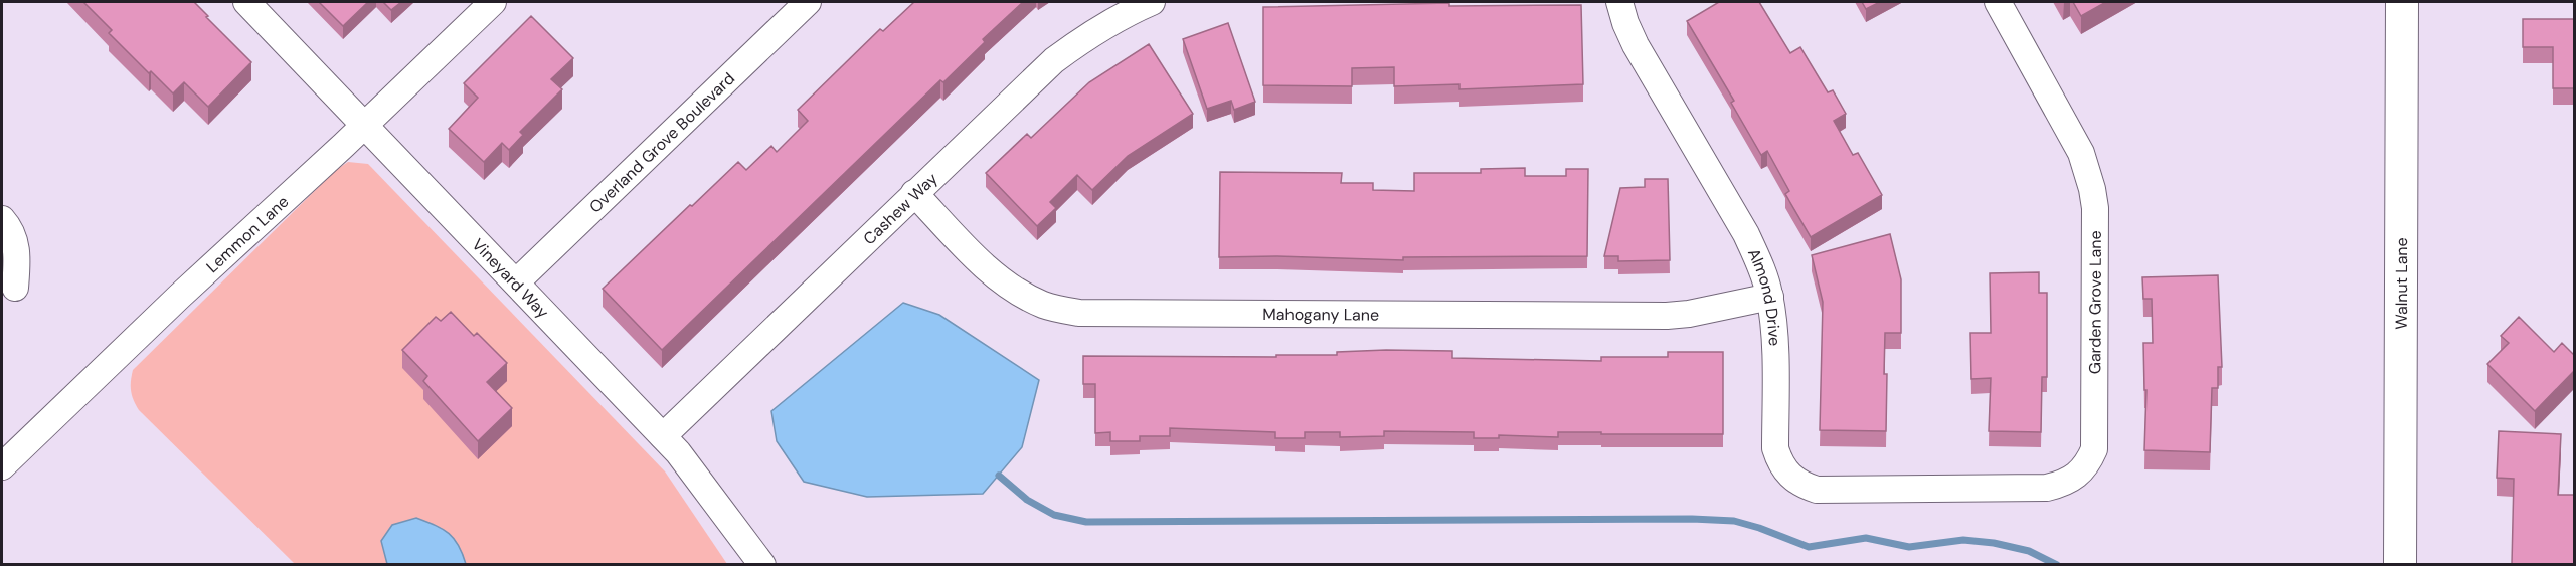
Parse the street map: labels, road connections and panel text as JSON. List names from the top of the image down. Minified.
{"streets":{"main road":["Walnut Lane"],"street":["Overland Grove Boulevard","Cashew Way","Lemmon Lane","Vineyard Way","Almond Drive","Garden Grove Lane","Mahogany Lane"]},"crossings":[["Overland Grove Boulevard","Vineyard Way"],["Cashew Way","Vineyard Way"],["Cashew Way","Mahogany Lane"],["Lemmon Lane","Vineyard Way"],["Almond Drive","Garden Grove Lane"],["Almond Drive","Mahogany Lane"]]}
